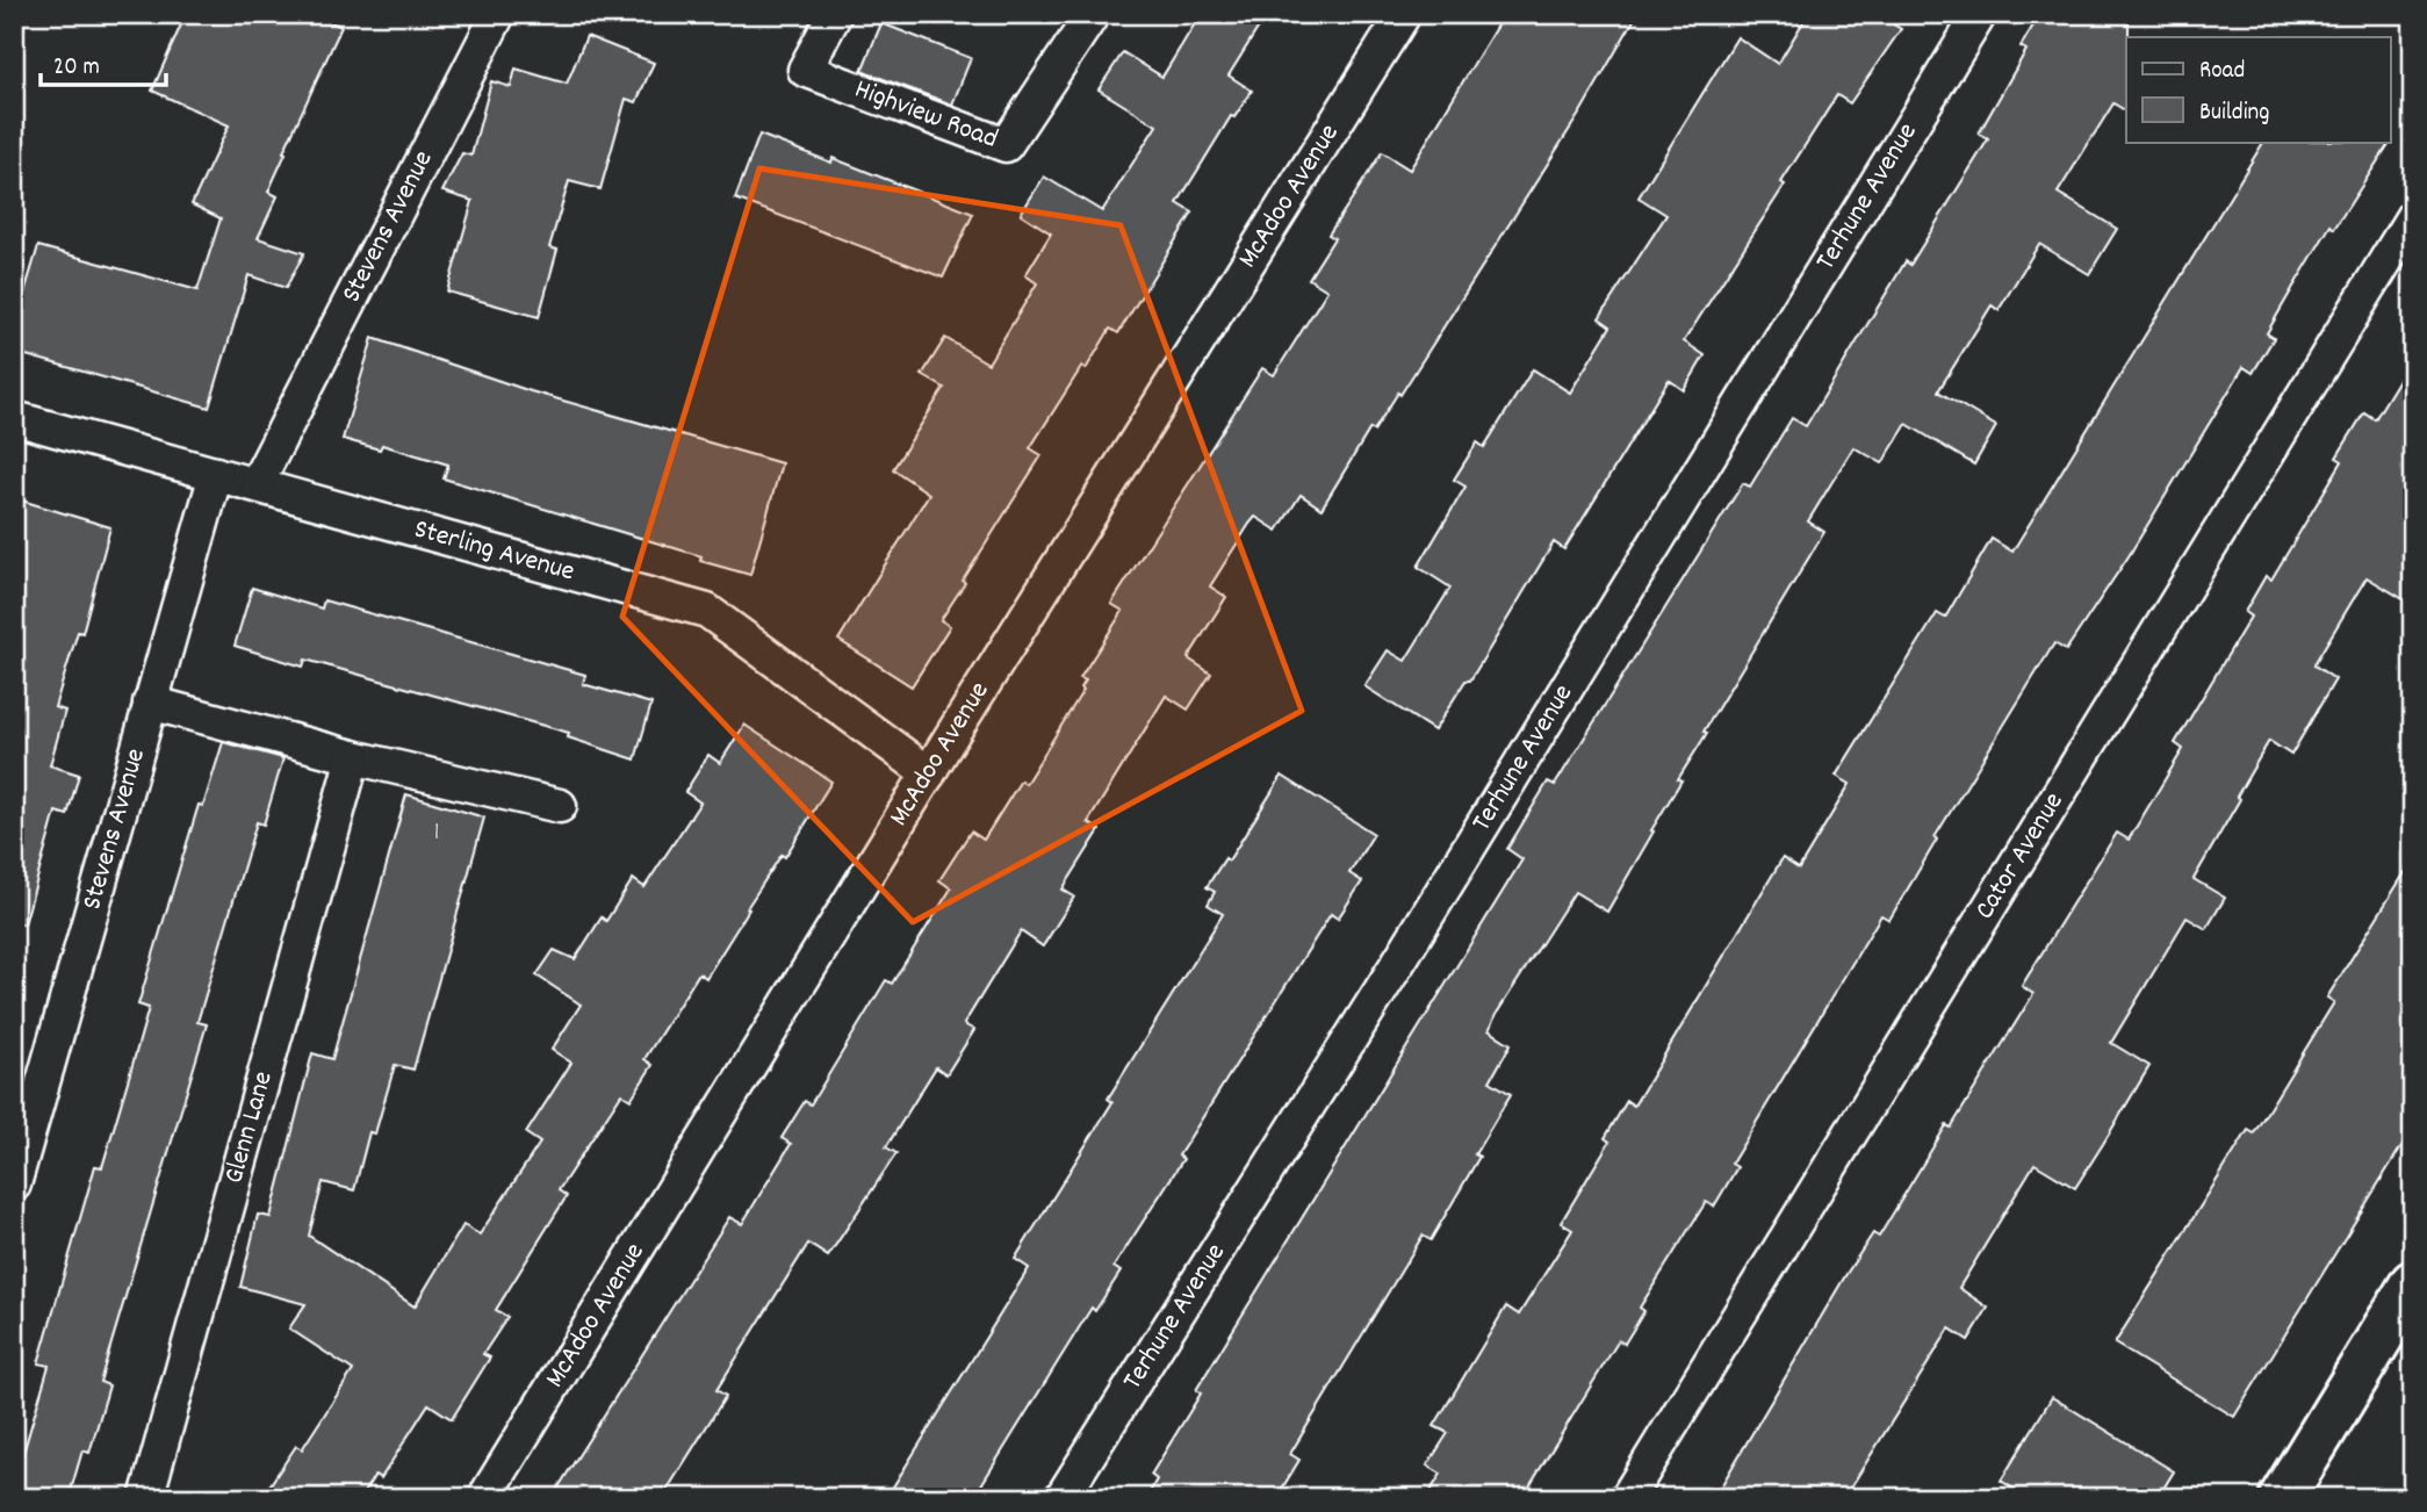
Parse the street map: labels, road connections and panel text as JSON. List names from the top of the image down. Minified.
{"streets":{"street":["Highview Road","McAdoo Avenue","Terhune Avenue","Stevens Avenue","Sterling Avenue","Cator Avenue","Glenn Lane"]},"crossings":[["McAdoo Avenue","Sterling Avenue"],["Stevens Avenue","Sterling Avenue"]],"house_numbers":["1"],"legend":["Road","Building"],"scale_bar":"20 m"}
